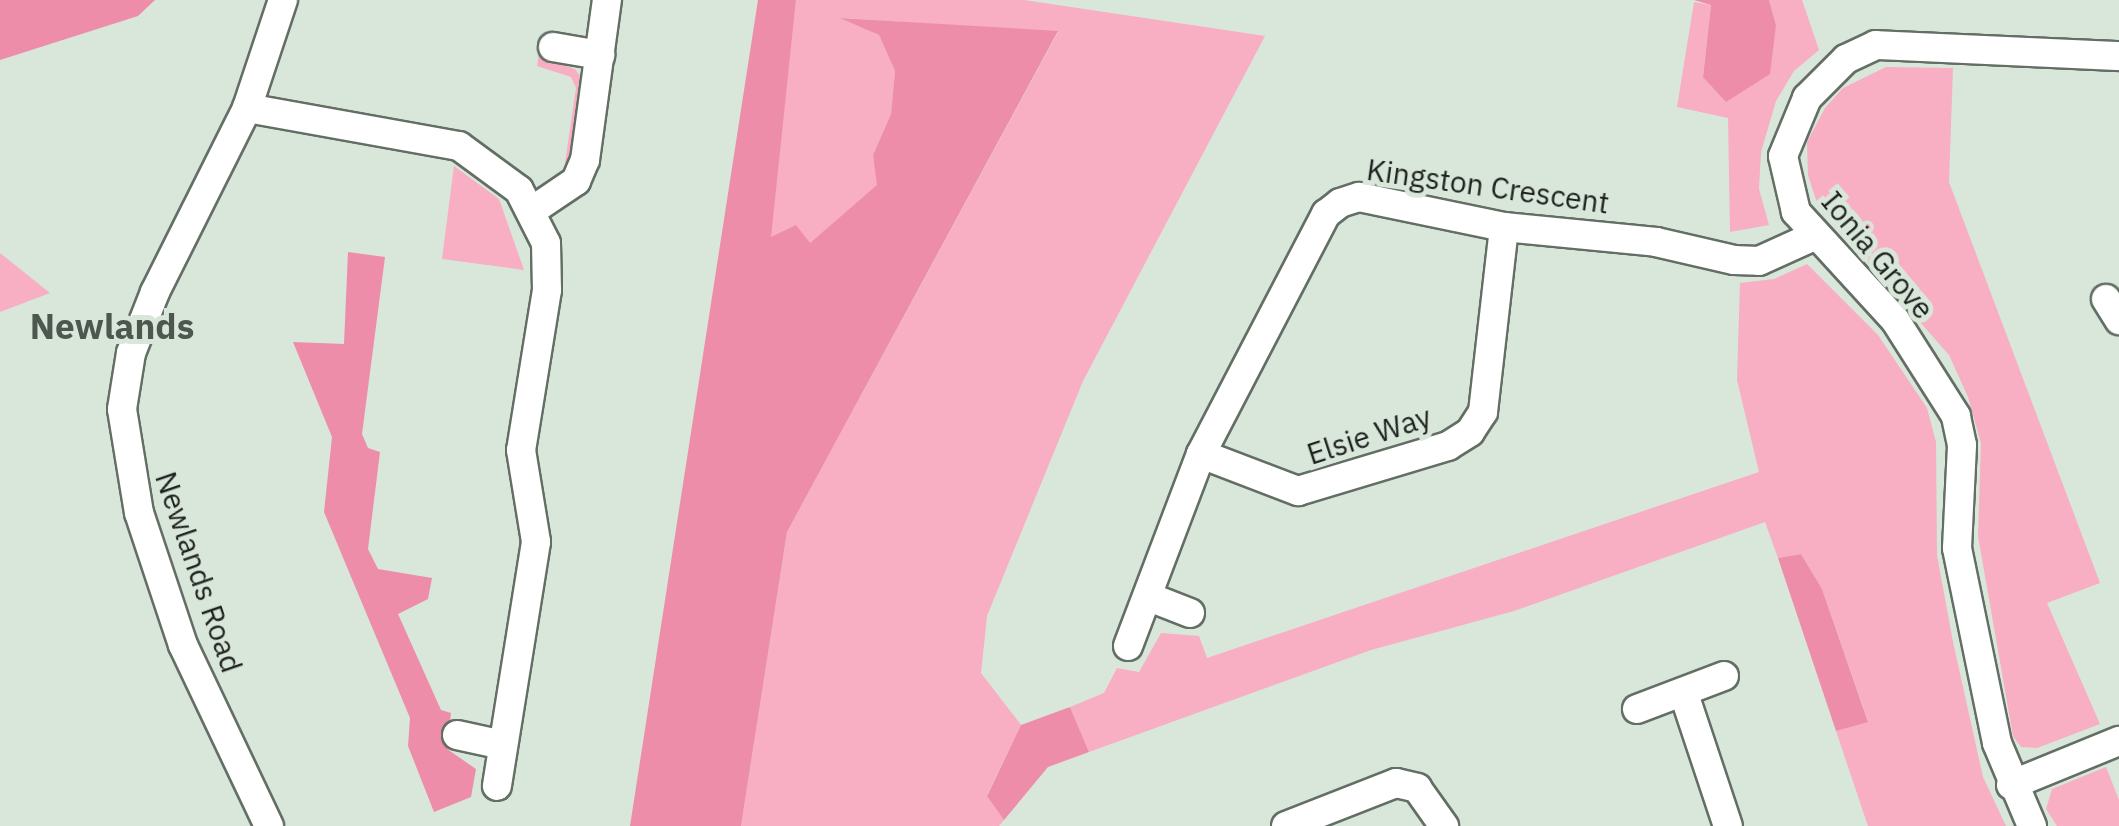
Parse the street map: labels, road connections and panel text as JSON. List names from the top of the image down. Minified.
{"streets":{"street":["Kingston Crescent","Ionia Grove","Elsie Way","Newlands Road"]},"crossings":[["Kingston Crescent","Ionia Grove"],["Kingston Crescent","Elsie Way"]],"districts":["Newlands"]}
